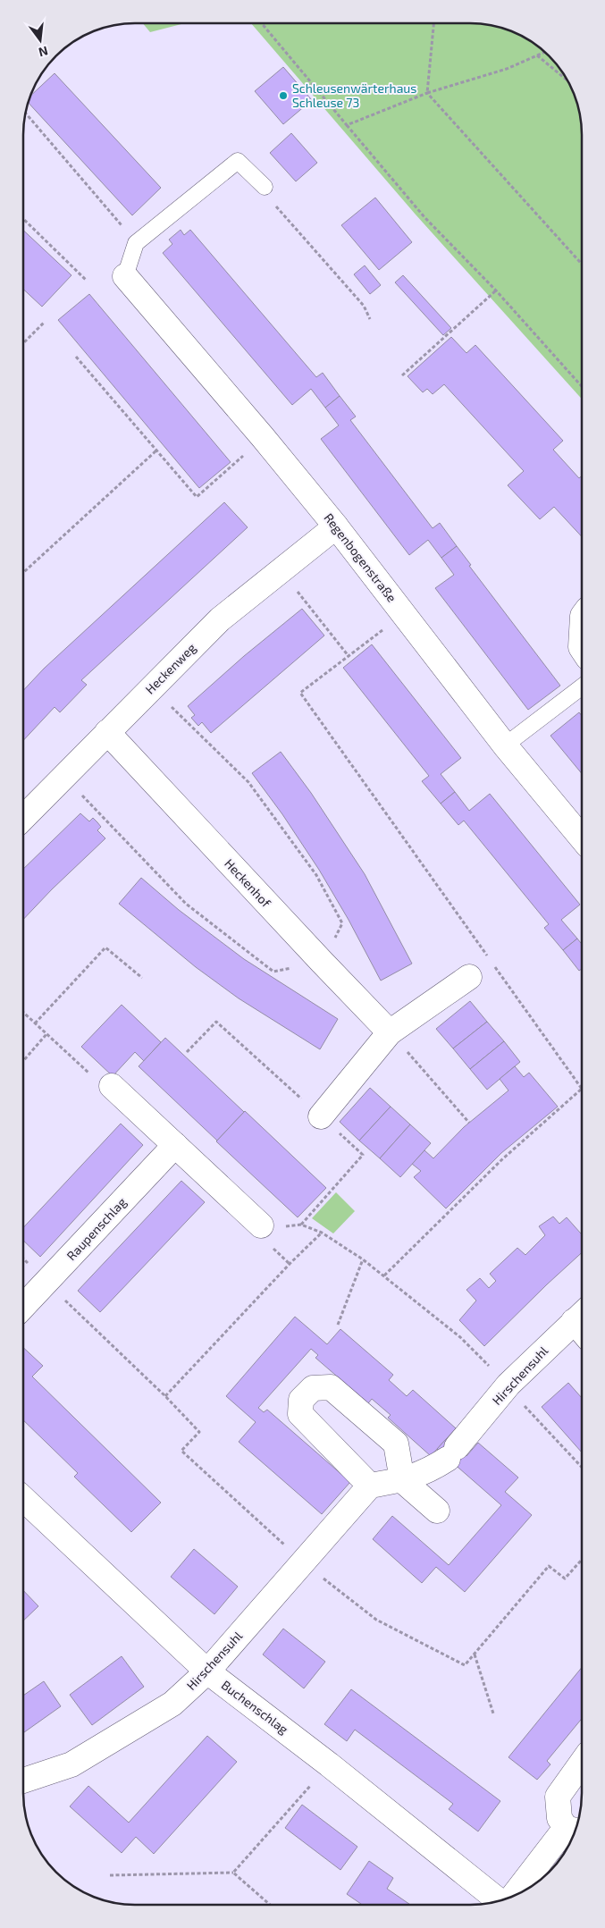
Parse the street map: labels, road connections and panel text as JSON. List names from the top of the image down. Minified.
{"streets":{"street":["Regenbogenstraße","Heckenweg","Heckenhof","Raupenschlag","Hirschensuhl","Buchenschlag"]},"crossings":[["Regenbogenstraße","Heckenweg"],["Heckenweg","Heckenhof"],["Hirschensuhl","Buchenschlag"]],"places":["Schleusenwärterhaus Schleuse 73"],"north":"bottom"}
